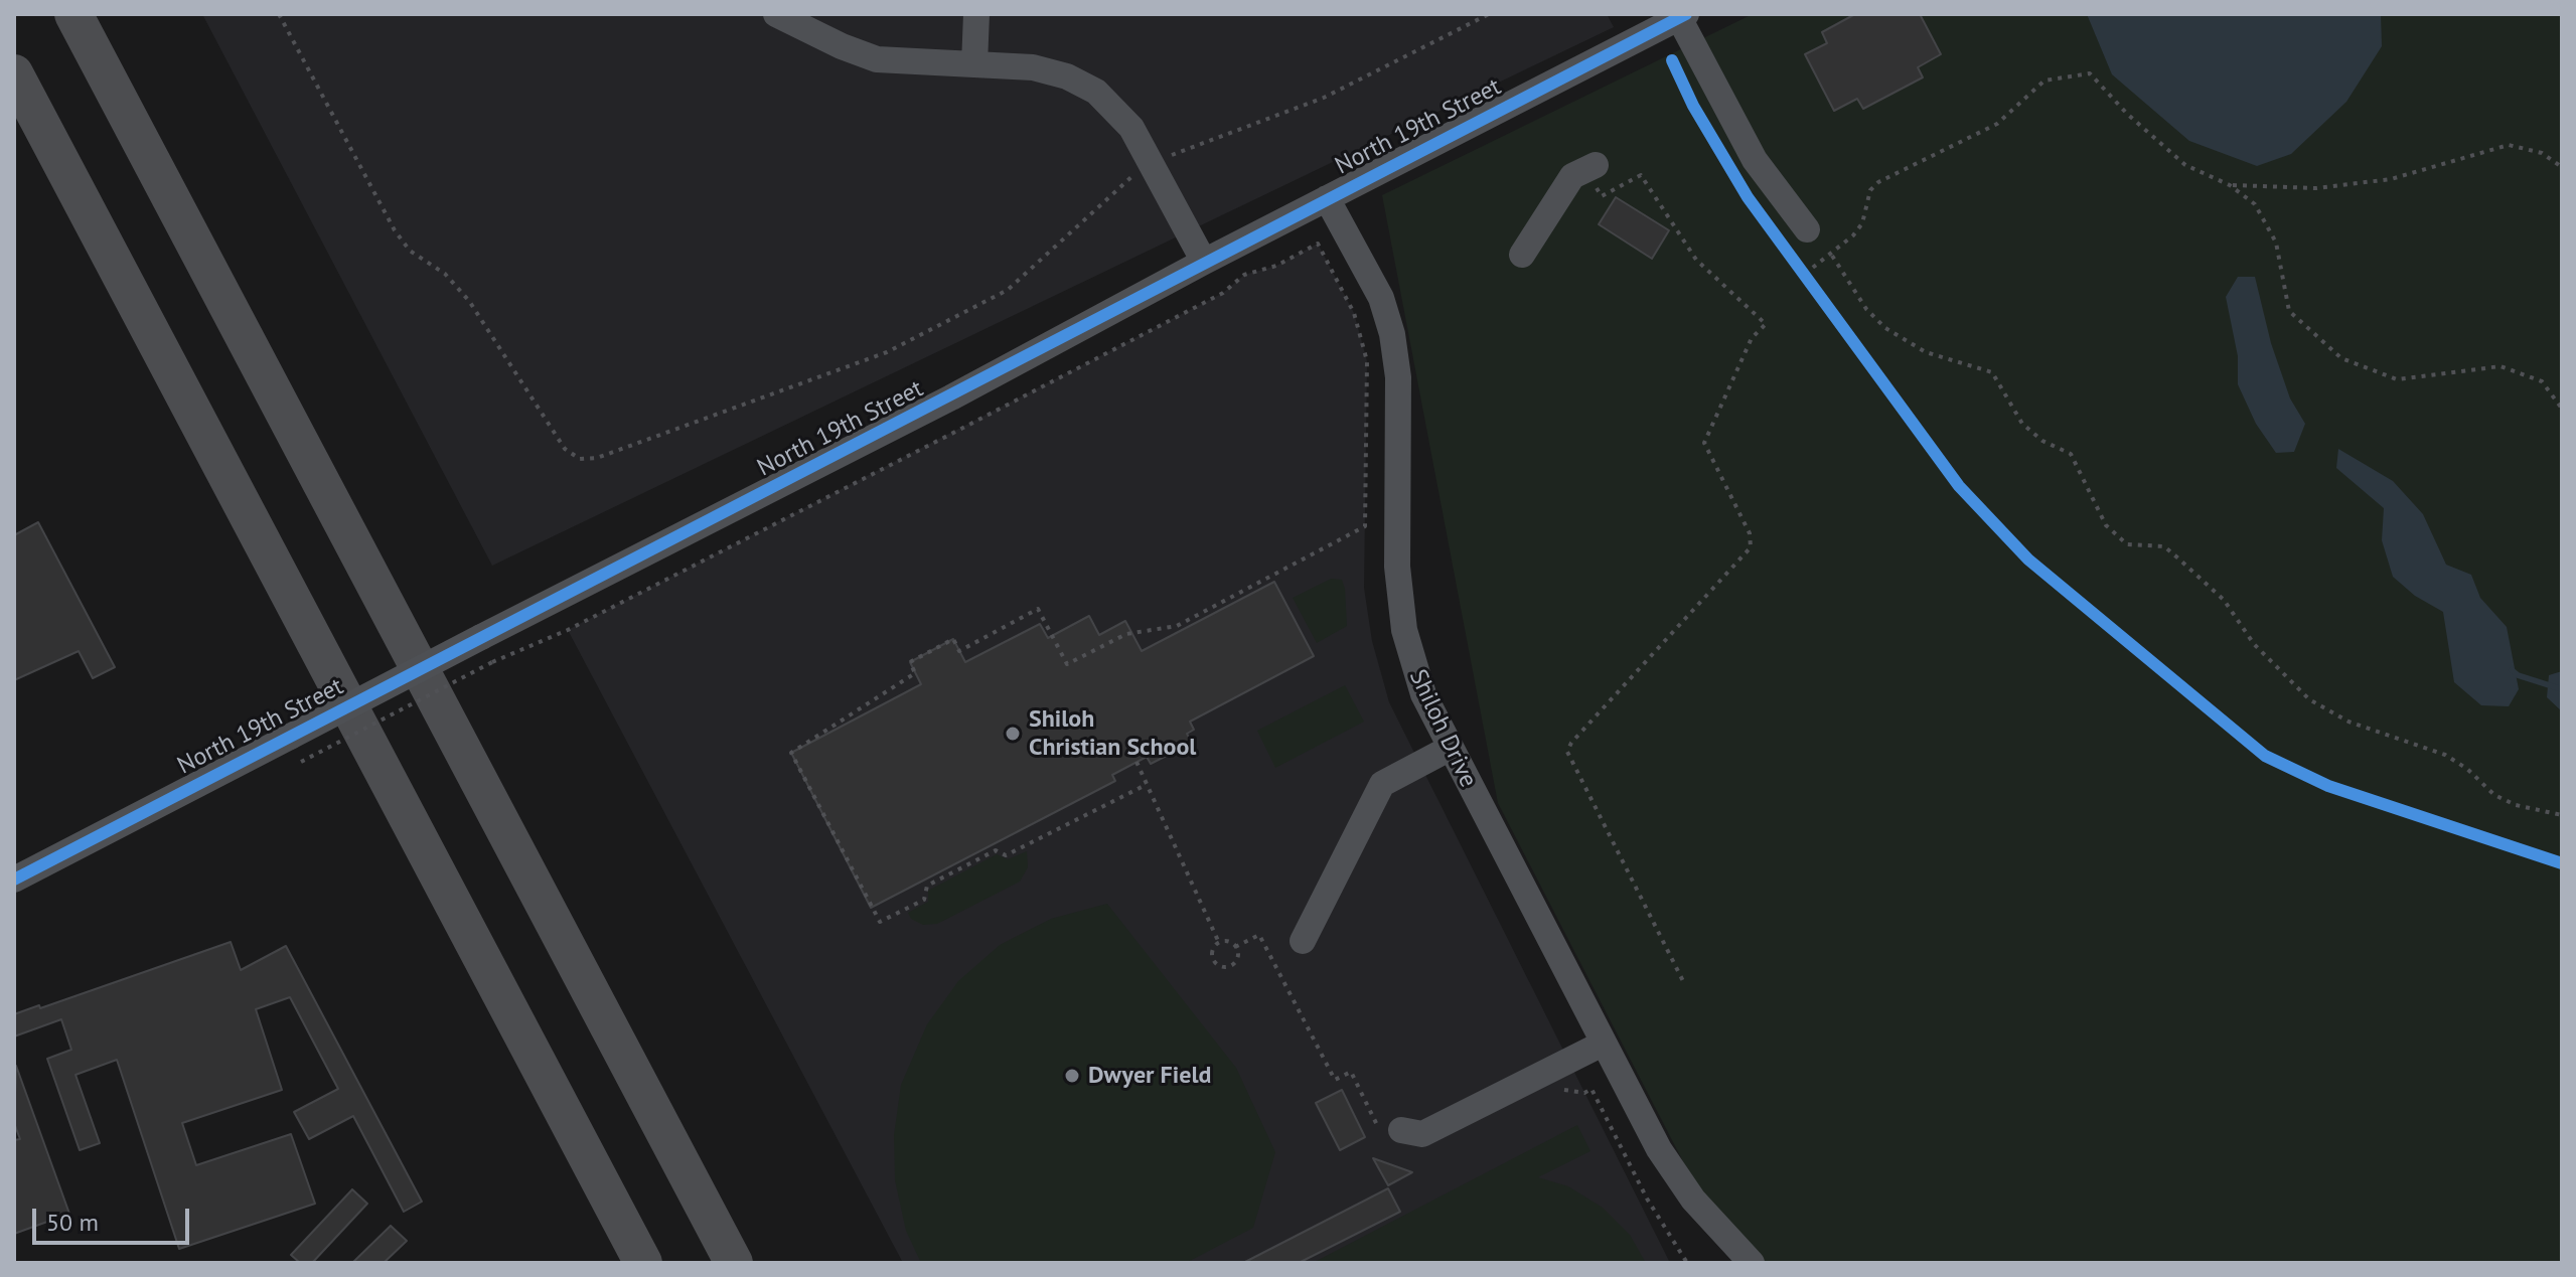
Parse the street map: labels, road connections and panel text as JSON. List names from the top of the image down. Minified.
{"streets":{"street":["North 19th Street","Shiloh Drive"]},"crossings":[["North 19th Street","Shiloh Drive"]],"places":["Shiloh Christian School","Dwyer Field"],"scale_bar":"50 m"}
